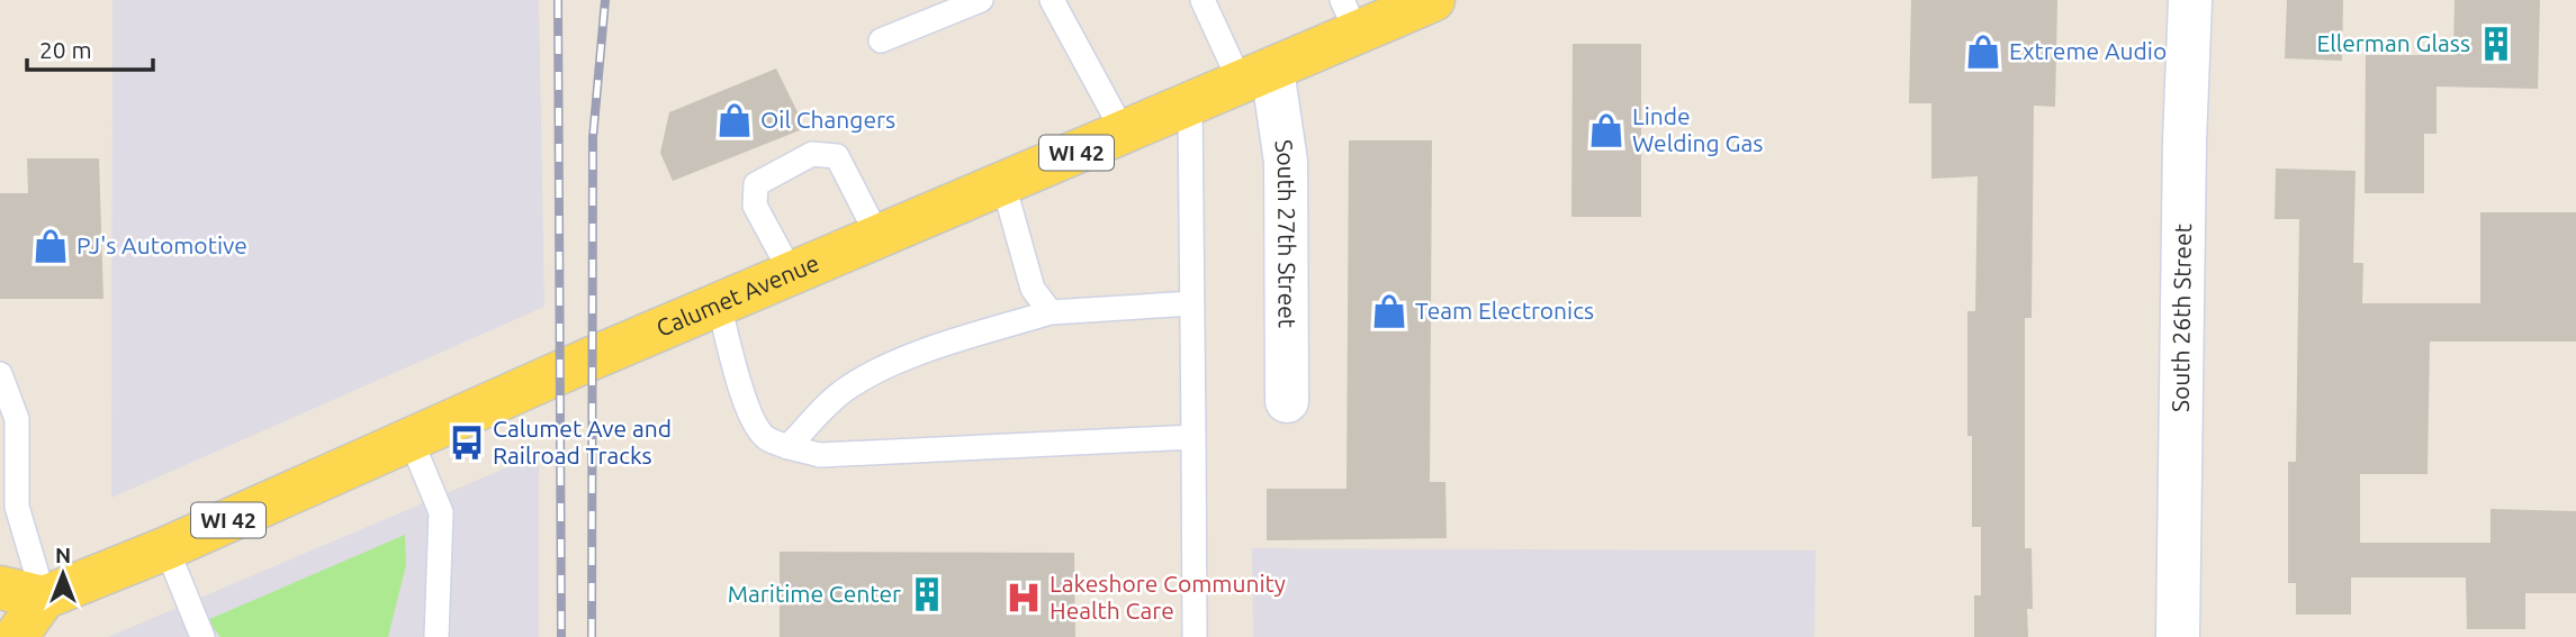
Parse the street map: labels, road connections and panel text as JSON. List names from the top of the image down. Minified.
{"streets":{"main road":["WI 42","Calumet Avenue"],"street":["South 27th Street","South 26th Street"]},"crossings":[["South 27th Street","Calumet Avenue"]],"places":{"building":["Ellerman Glass","Maritime Center"],"shop":["Extreme Audio","Oil Changers","Linde Welding Gas","PJ's Automotive","Team Electronics"],"bus stop":["Calumet Ave and Railroad Tracks"],"hospital":["Lakeshore Community Health Care"]},"scale_bar":"20 m","north":"top"}
